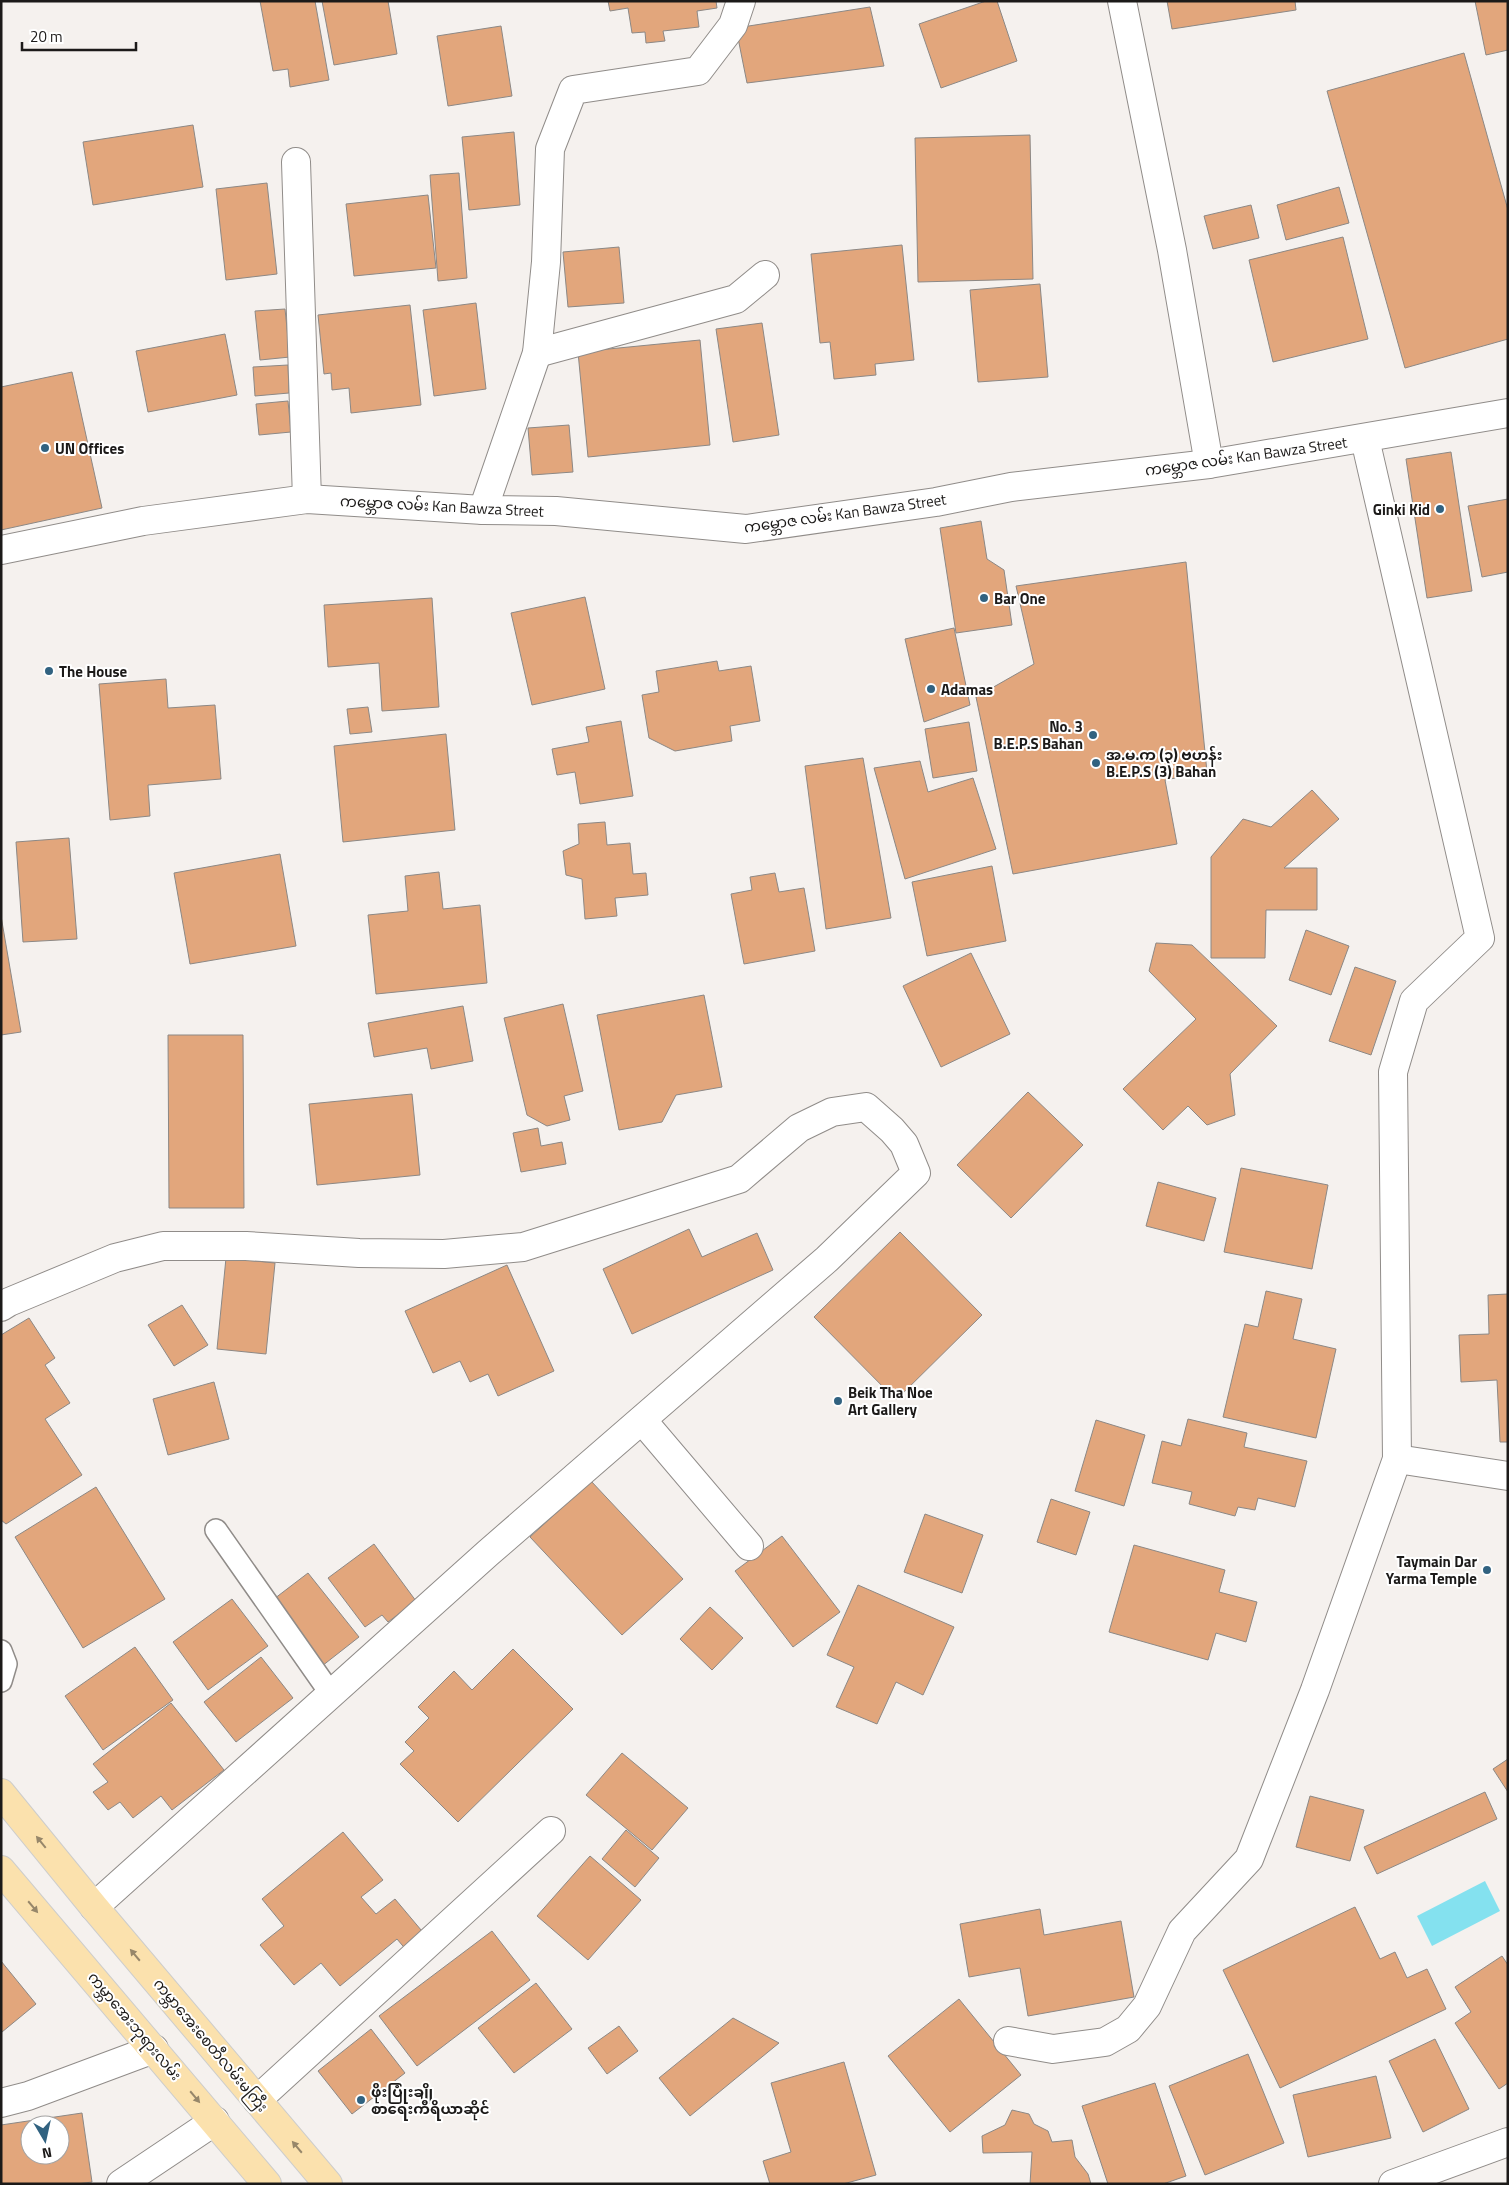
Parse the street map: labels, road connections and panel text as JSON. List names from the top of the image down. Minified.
{"streets":{"main road":["ကမ္ဘာအေးဘုရားလမ်း","ကမ္ဘာအေးစေတီလမ်းမကြီး"],"street":["ကမ္ဘောဇ လမ်း Kan Bawza Street"]},"one_way":["ကမ္ဘာအေးဘုရားလမ်း","ကမ္ဘာအေးစေတီလမ်းမကြီး"],"places":["UN Offices","Ginki Kid","Bar One","The House","Adamas","No. 3 B.E.P.S Bahan","အ.မ.က (၃) ဗဟန်း B.E.P.S (3) Bahan","Beik Tha Noe Art Gallery","Taymain Dar Yarma Temple","ဖိုးပြုံးချို စာရေးကိရိယာဆိုင်"],"scale_bar":"20 m","north":"bottom"}
